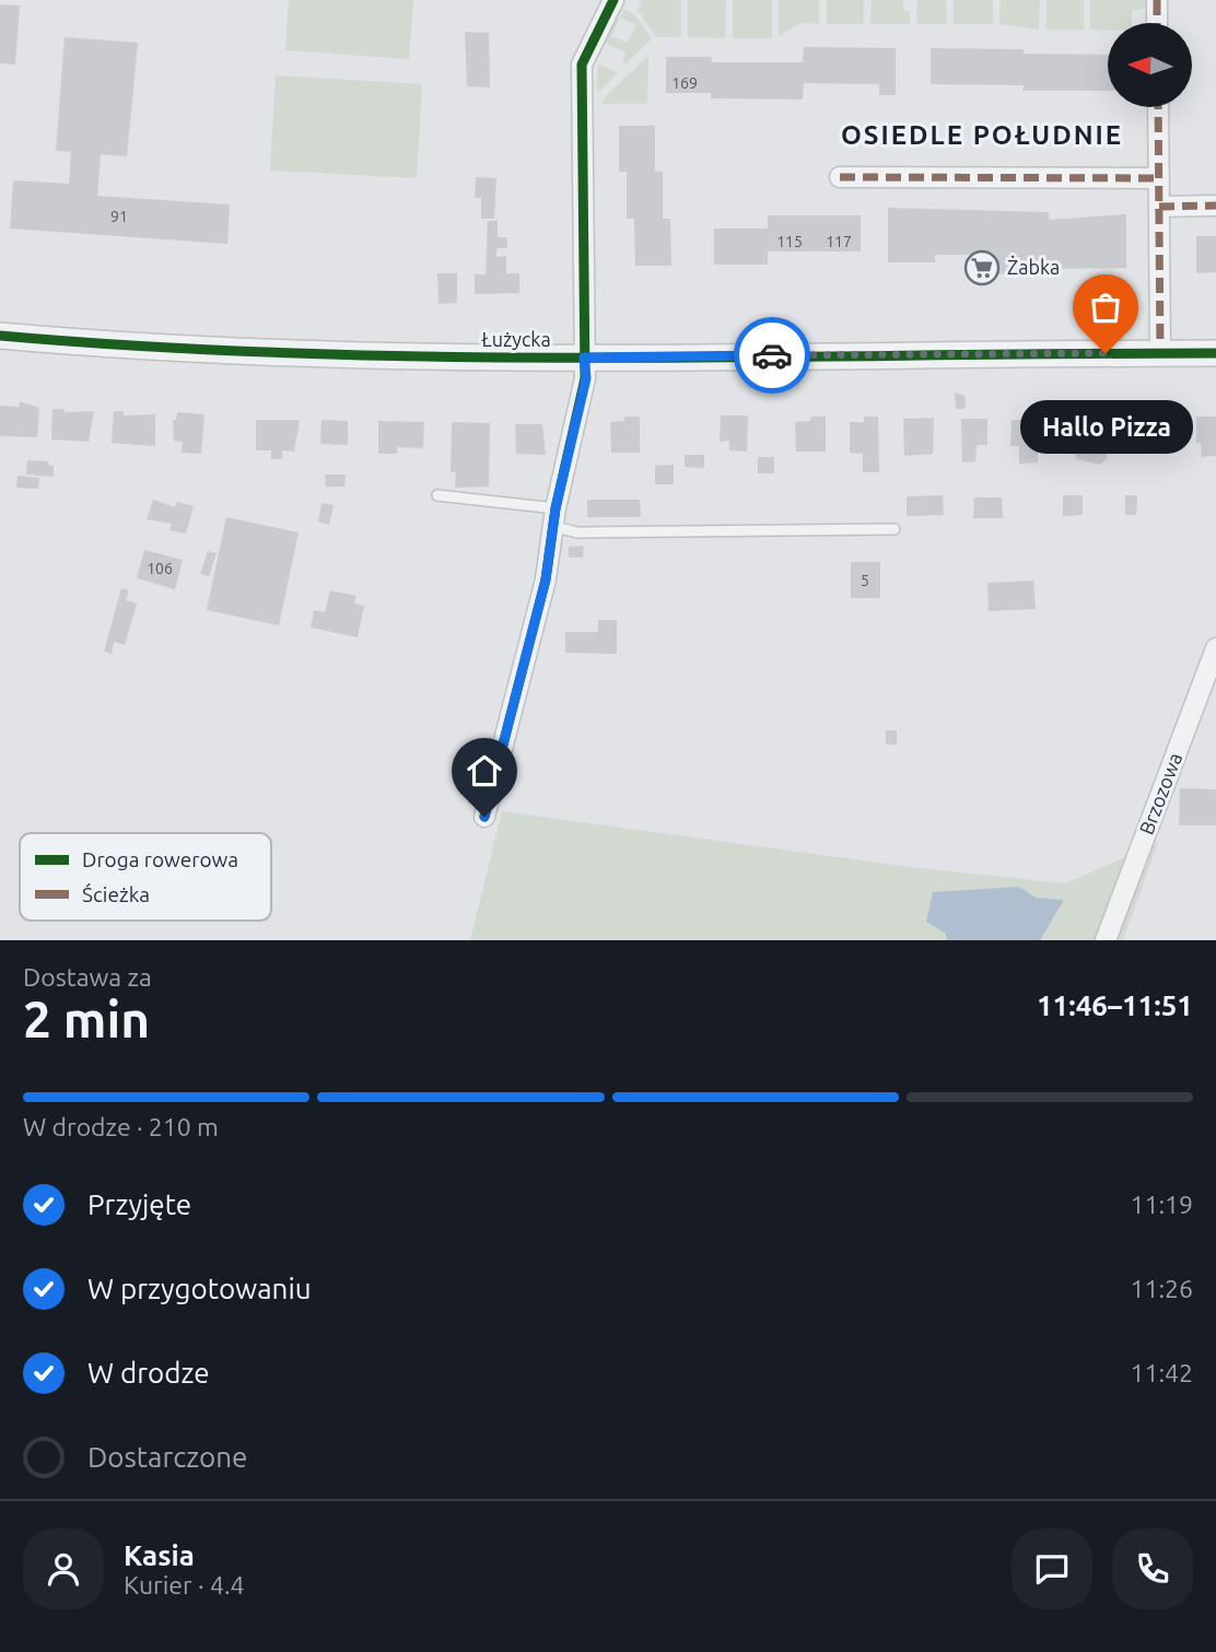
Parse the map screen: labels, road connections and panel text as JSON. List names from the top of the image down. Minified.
{"streets":{"street":["Łużycka","Brzozowa"]},"districts":["OSIEDLE POŁUDNIE"],"places":{"supermarket":["Żabka"],"other":["Hallo Pizza"]},"house_numbers":["169","91","115","117","106","5"],"legend":["Droga rowerowa","Ścieżka"],"north":"left","page":{"bubble":"Hallo Pizza","heading":["2 min","Dostawa za","11:46–11:51"],"panel":["Kasia","Kurier · 4.4"],"bar":"W drodze · 210 m","list":[["Przyjęte","11:19"],["W przygotowaniu","11:26"],["W drodze","11:42"],"Dostarczone"]}}
